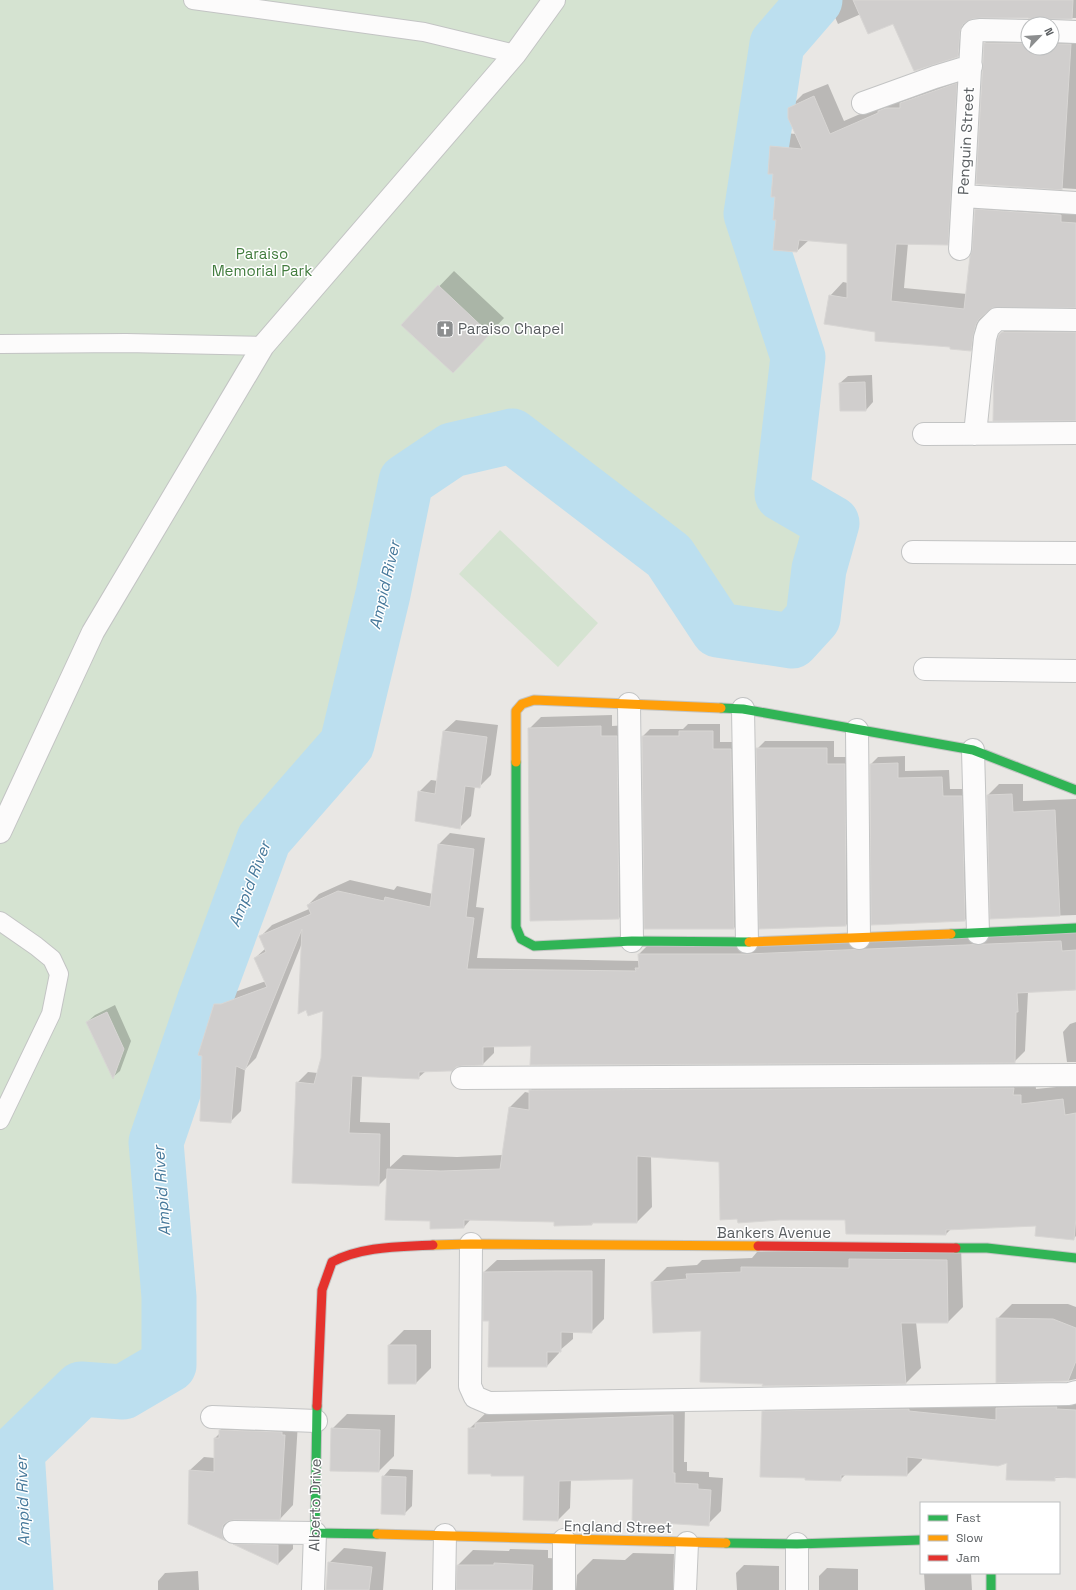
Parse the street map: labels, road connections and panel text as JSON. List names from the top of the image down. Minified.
{"streets":{"street":["Penguin Street","Bankers Avenue","Alberto Drive","England Street"]},"crossings":[["Bankers Avenue","Alberto Drive"],["Alberto Drive","England Street"]],"water":["Ampid River"],"parks":["Paraiso Memorial Park"],"places":{"church":["Paraiso Chapel"]},"legend":["Fast","Slow","Jam"],"north":"top right"}
